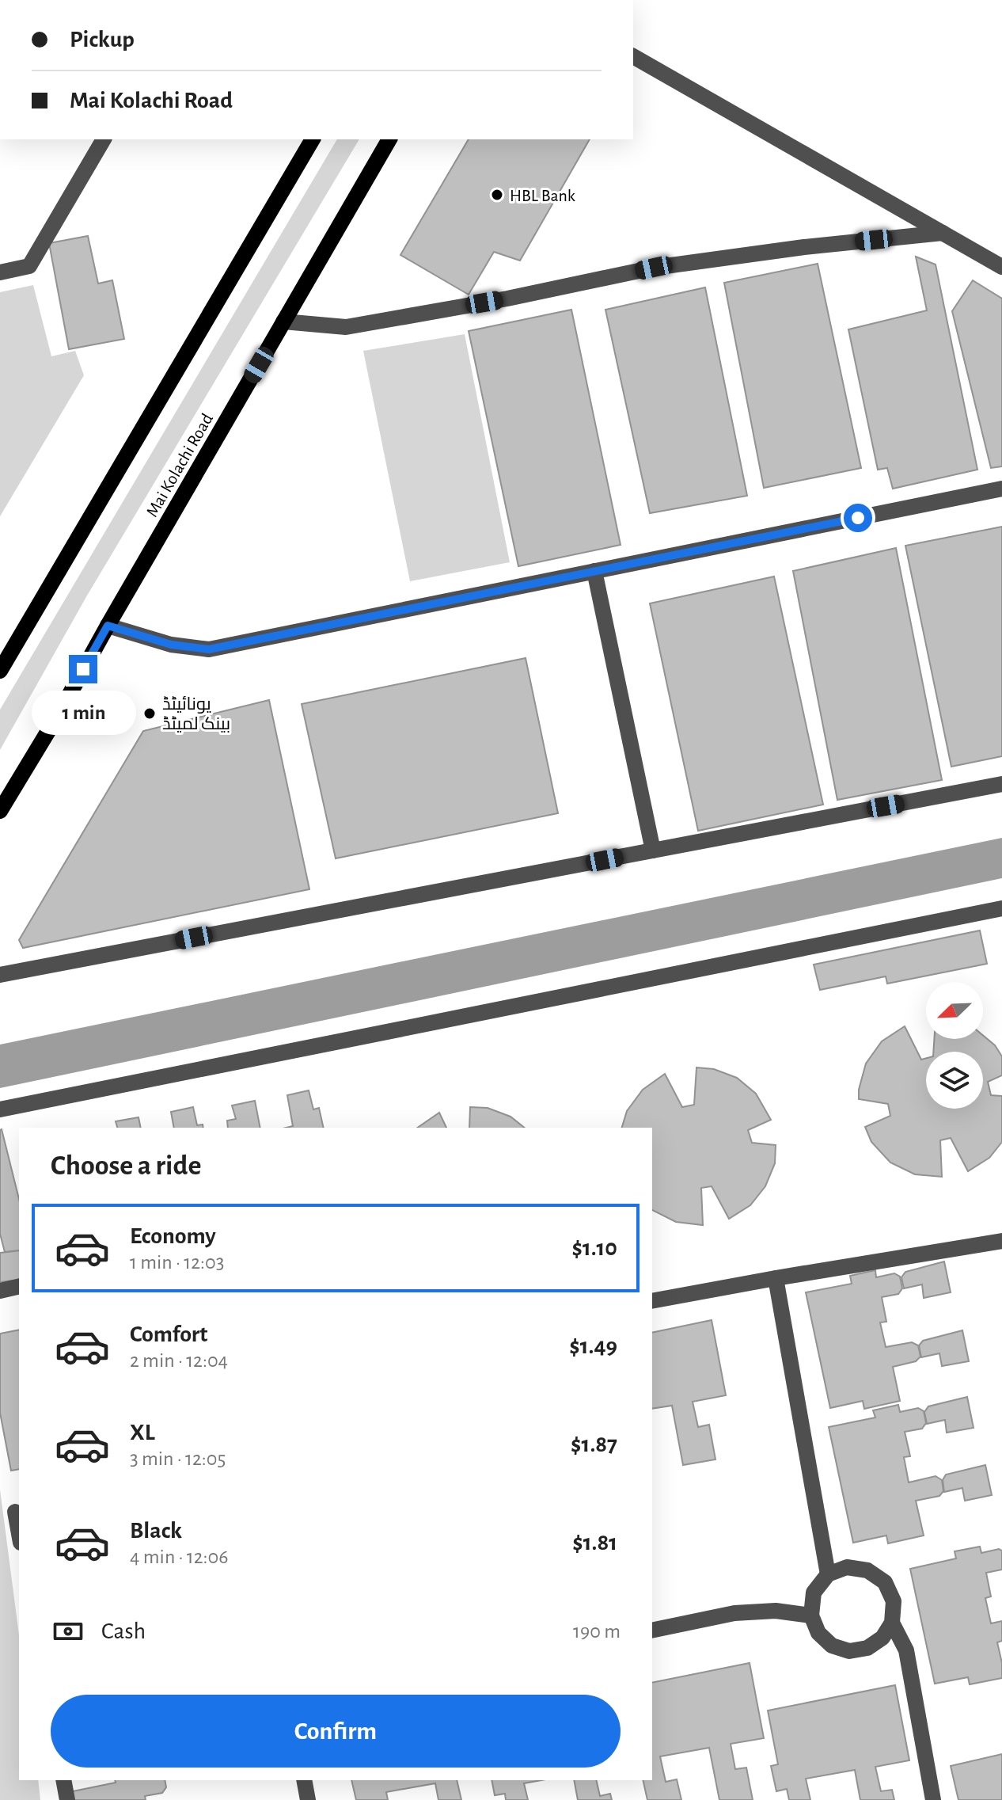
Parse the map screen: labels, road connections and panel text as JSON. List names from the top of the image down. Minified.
{"streets":{"main road":["Mai Kolachi Road"]},"places":["HBL Bank","یونائیٹڈ بینک لمیٹڈ"],"north":"bottom left","page":{"banner":["Pickup","Mai Kolachi Road"],"bubble":"1 min","heading":"Choose a ride","list":[{"name":"Economy","note":"1 min · 12:03","value":"$1.10"},{"name":"Comfort","note":"2 min · 12:04","value":"$1.49"},{"name":"XL","note":"3 min · 12:05","value":"$1.87"},{"name":"Black","note":"4 min · 12:06","value":"$1.81"}],"pay":["Cash","190 m"],"buttons":"Confirm"}}
